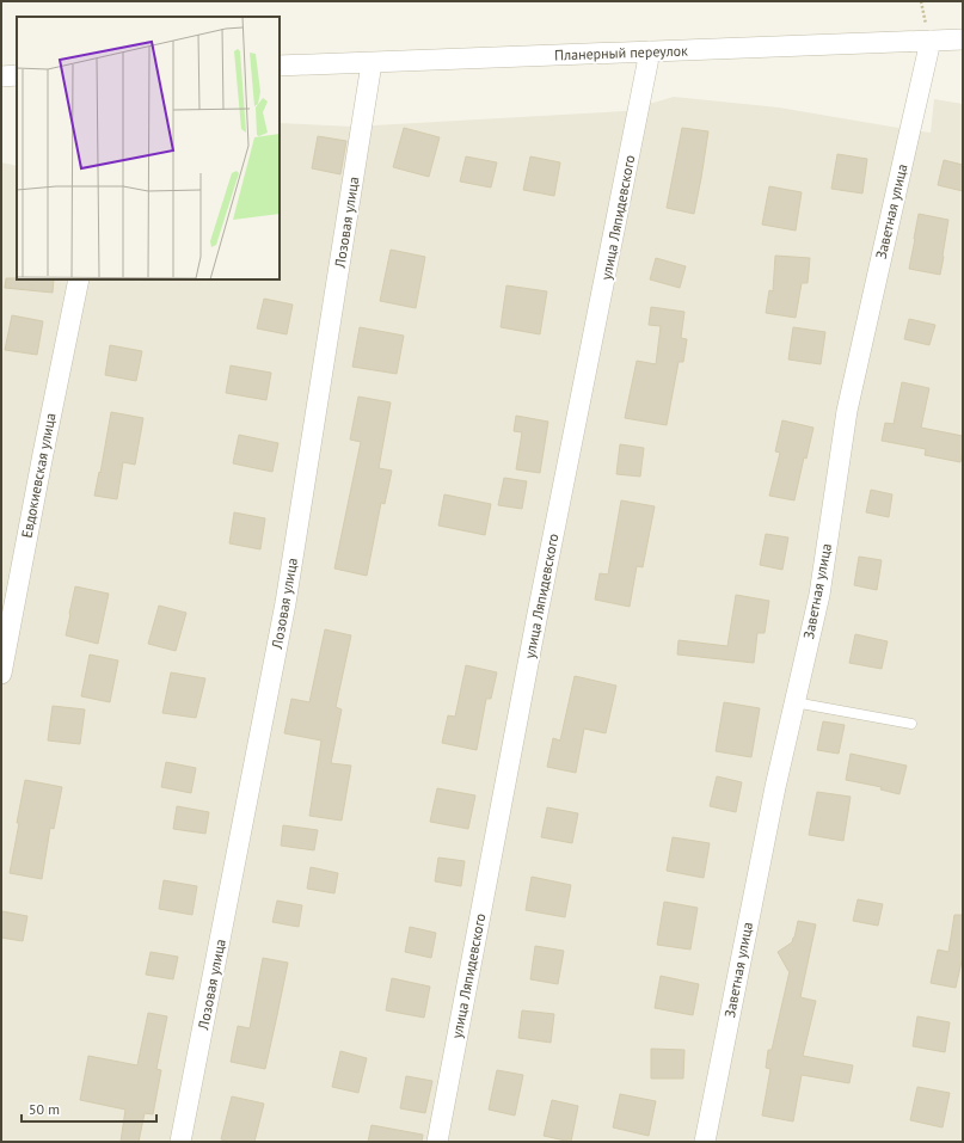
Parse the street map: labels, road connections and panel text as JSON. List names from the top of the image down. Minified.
{"streets":{"street":["Планерный переулок","Заветная улица","улица Ляпидевского","Лозовая улица","Евдокиевская улица"]},"crossings":[["Планерный переулок","Заветная улица"],["Планерный переулок","улица Ляпидевского"],["Планерный переулок","Лозовая улица"]],"scale_bar":"50 m"}
